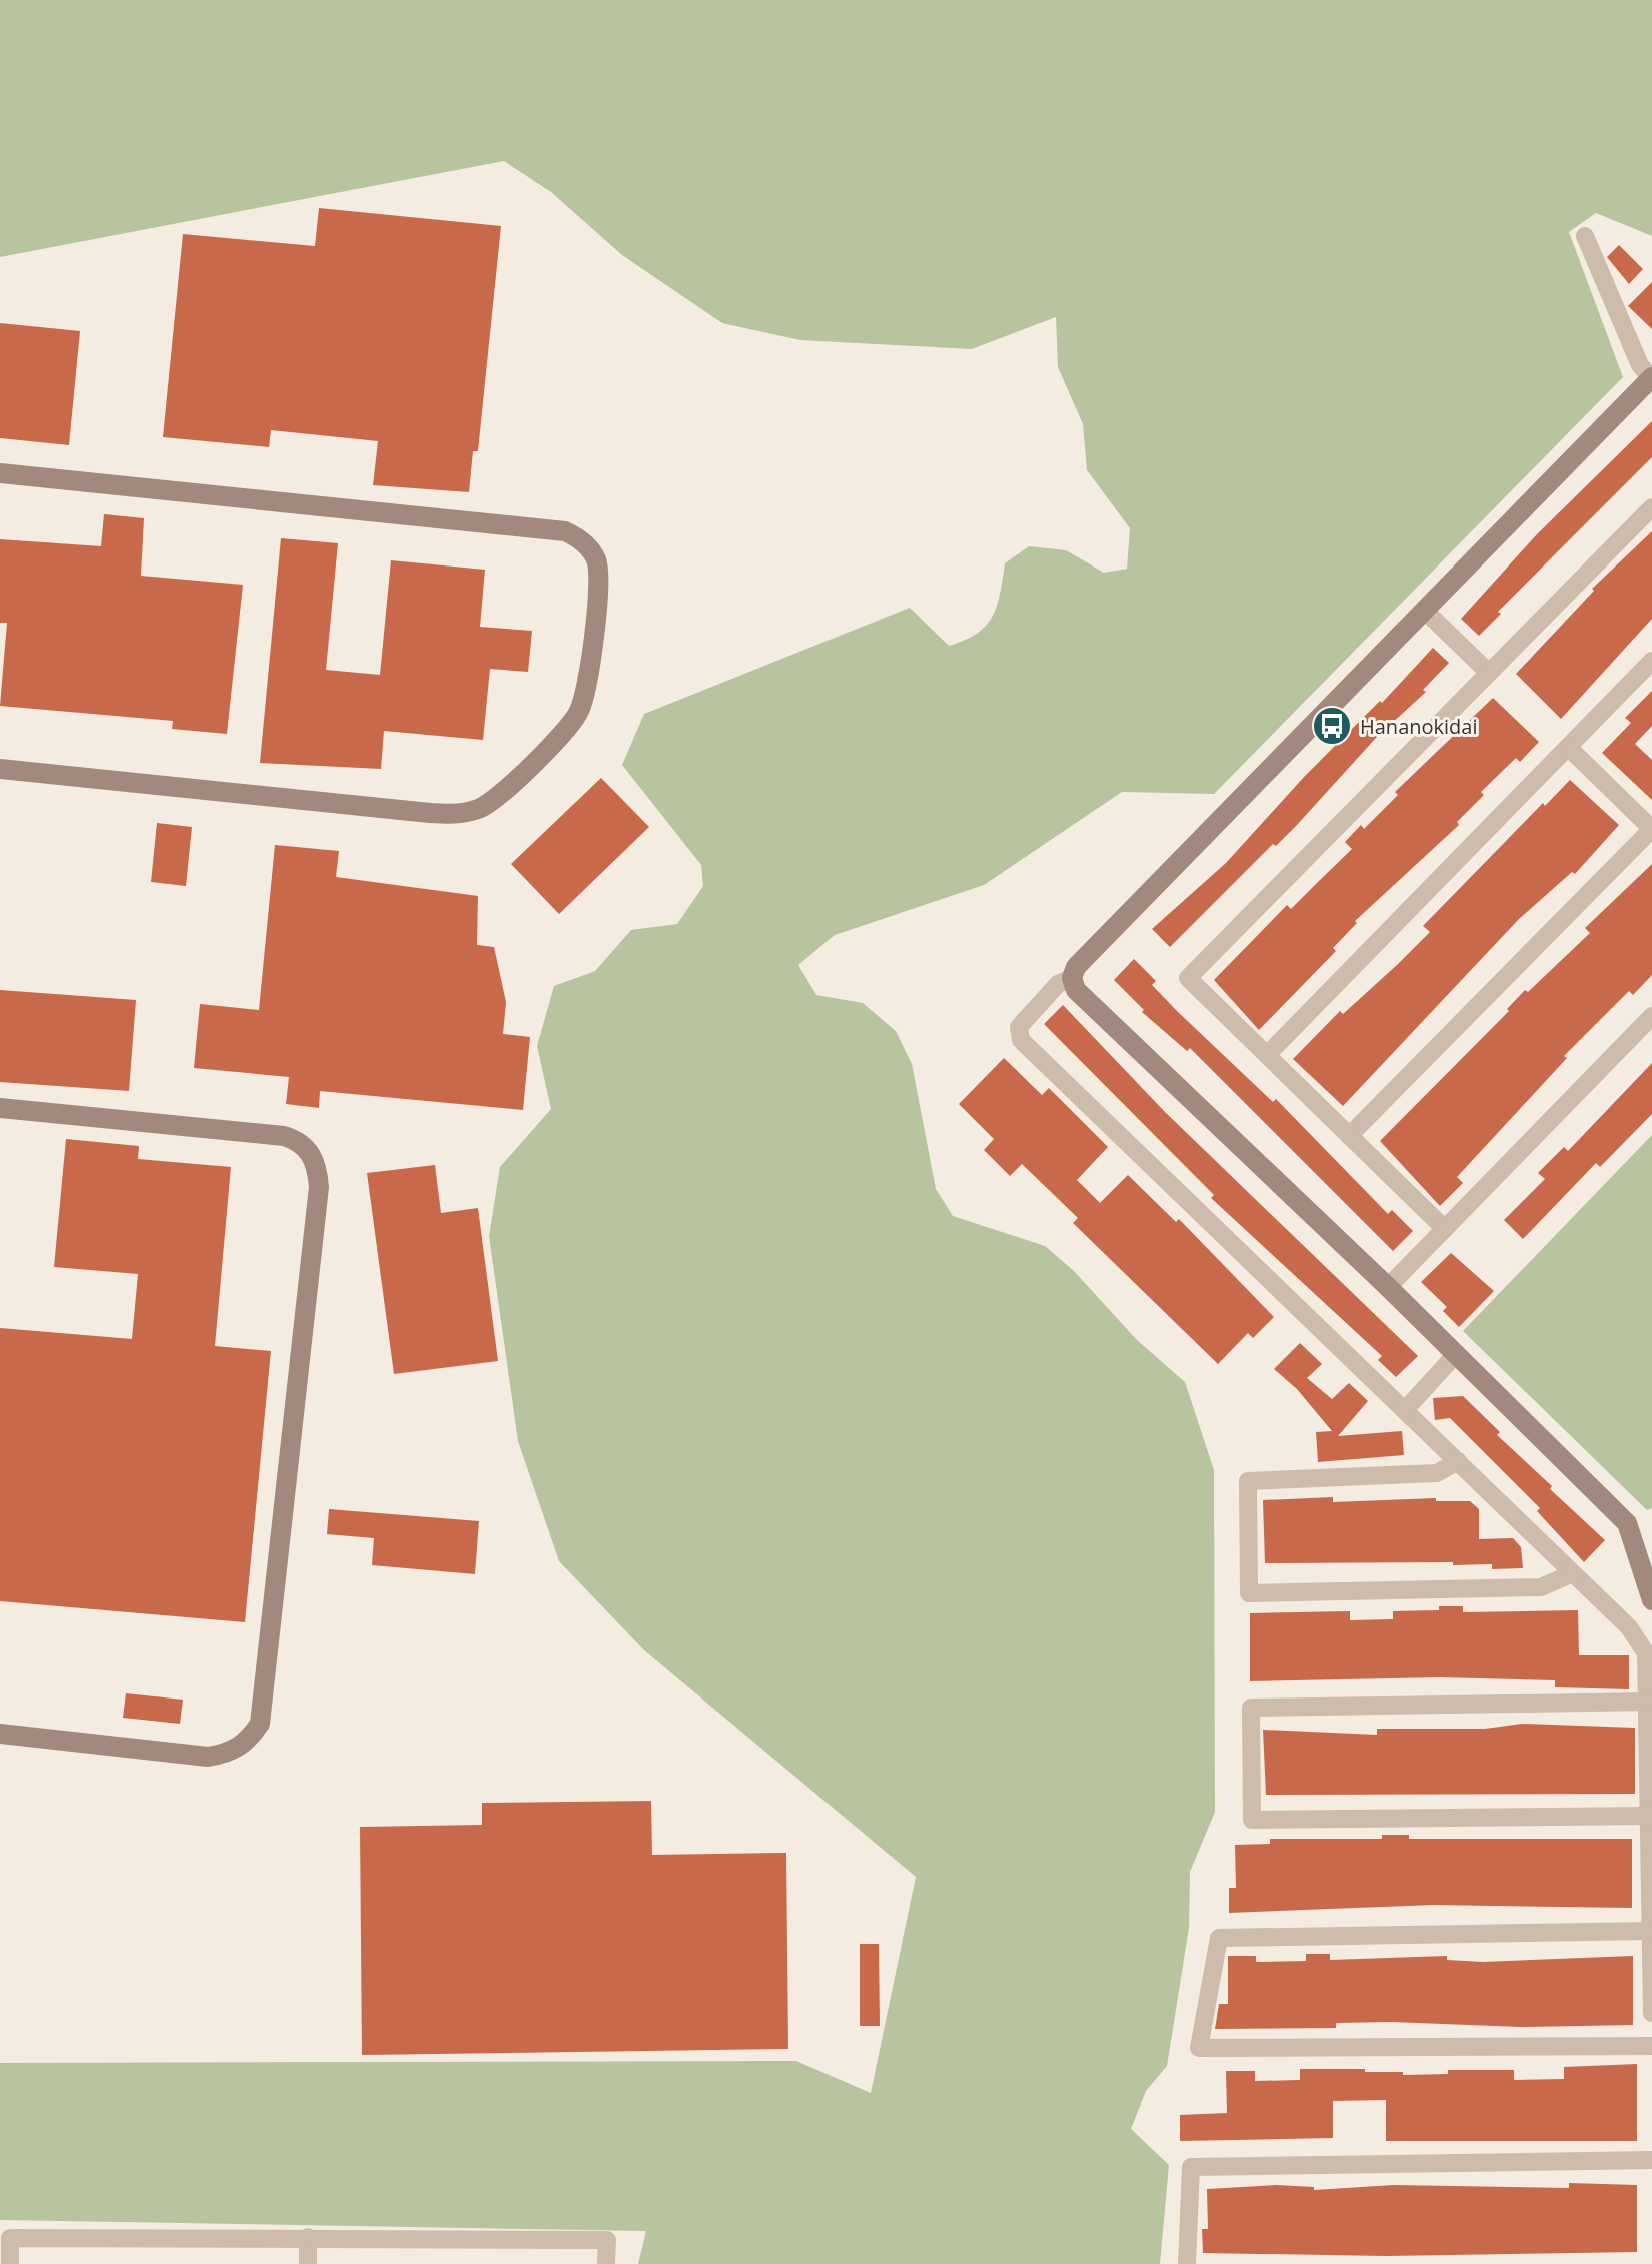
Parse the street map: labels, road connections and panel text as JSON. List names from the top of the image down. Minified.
{"places":{"bus stop":["Hananokidai"]}}
